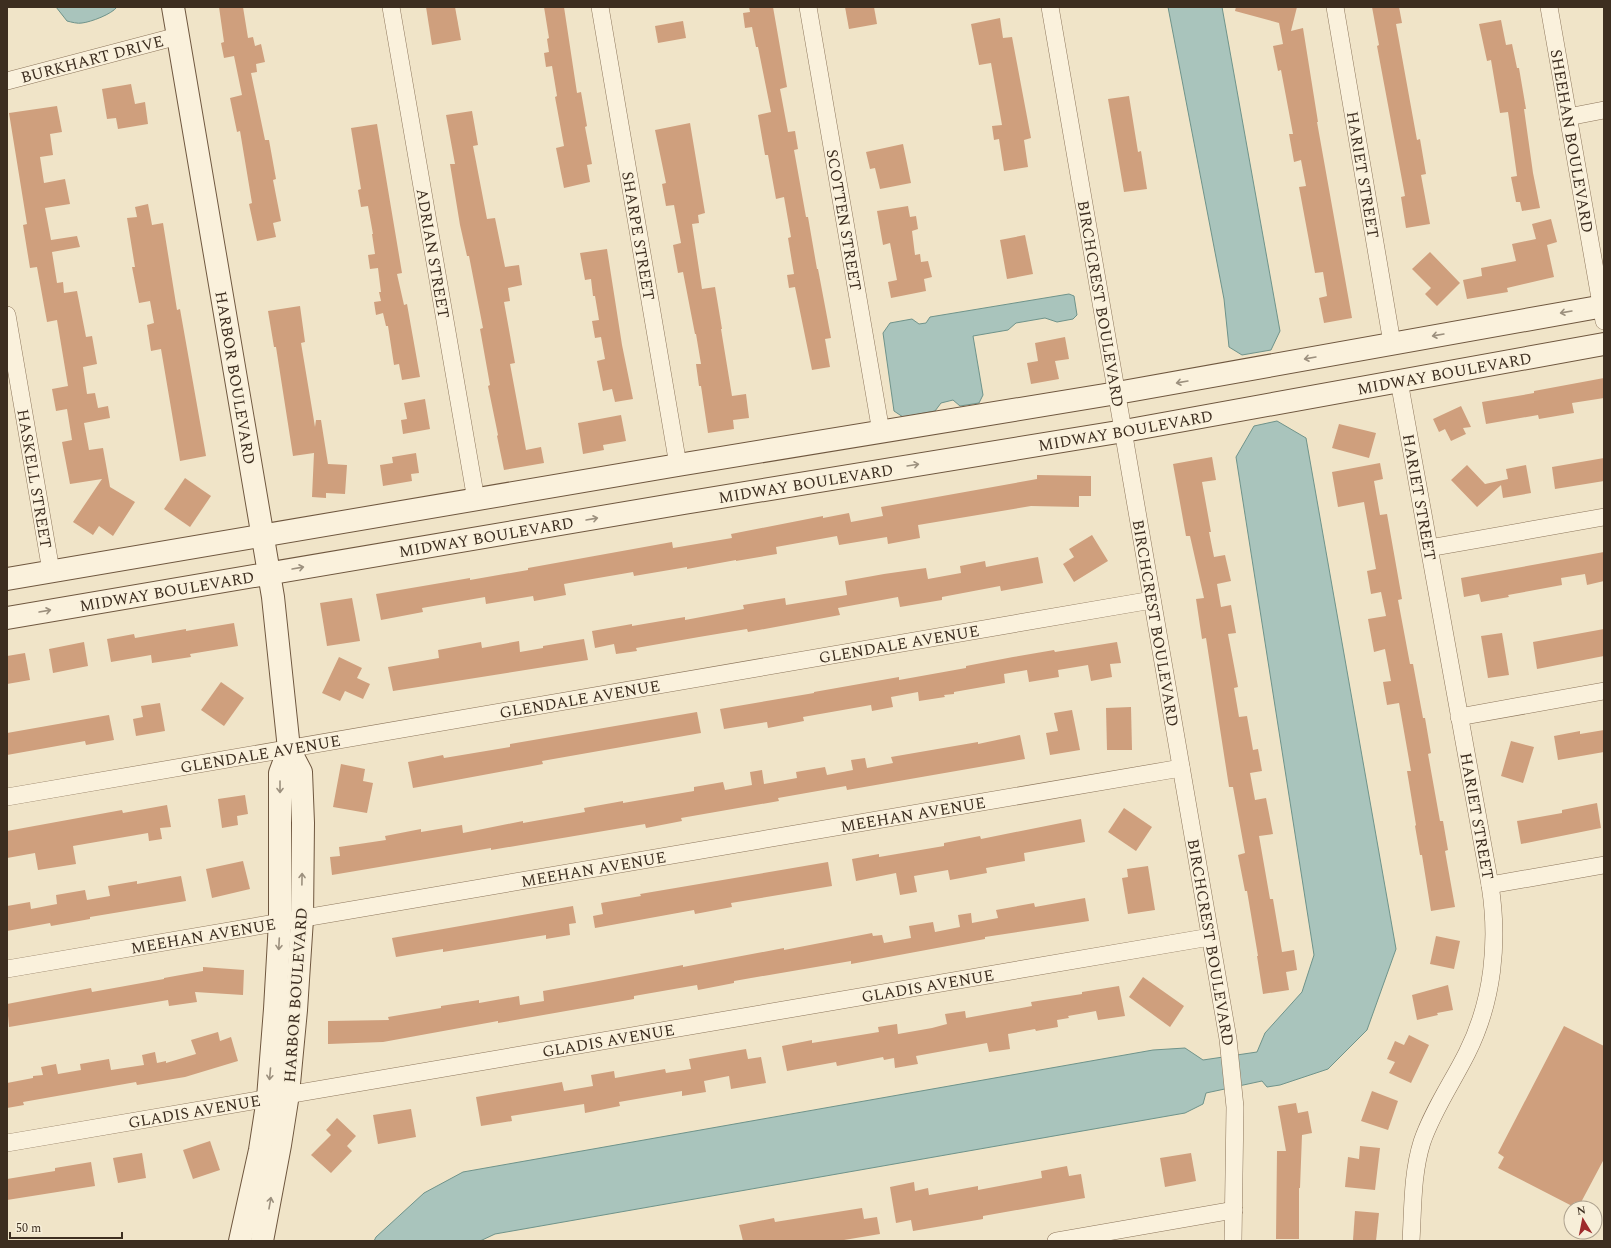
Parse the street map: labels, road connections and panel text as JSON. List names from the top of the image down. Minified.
{"streets":{"street":["BURKHART DRIVE","SHEEHAN BOULEVARD","HARIET STREET","SCOTTEN STREET","SHARPE STREET","ADRIAN STREET","BIRCHCREST BOULEVARD","MIDWAY BOULEVARD","HARBOR BOULEVARD","HASKELL STREET","GLENDALE AVENUE","MEEHAN AVENUE","GLADIS AVENUE"]},"crossings":[["BURKHART DRIVE","HARBOR BOULEVARD"],["HARIET STREET","MIDWAY BOULEVARD"],["BIRCHCREST BOULEVARD","MIDWAY BOULEVARD"],["BIRCHCREST BOULEVARD","GLENDALE AVENUE"],["BIRCHCREST BOULEVARD","MEEHAN AVENUE"],["BIRCHCREST BOULEVARD","GLADIS AVENUE"],["MIDWAY BOULEVARD","HARBOR BOULEVARD"],["HARBOR BOULEVARD","GLENDALE AVENUE"],["HARBOR BOULEVARD","MEEHAN AVENUE"],["HARBOR BOULEVARD","GLADIS AVENUE"]],"scale_bar":"50 m","north":"top"}
